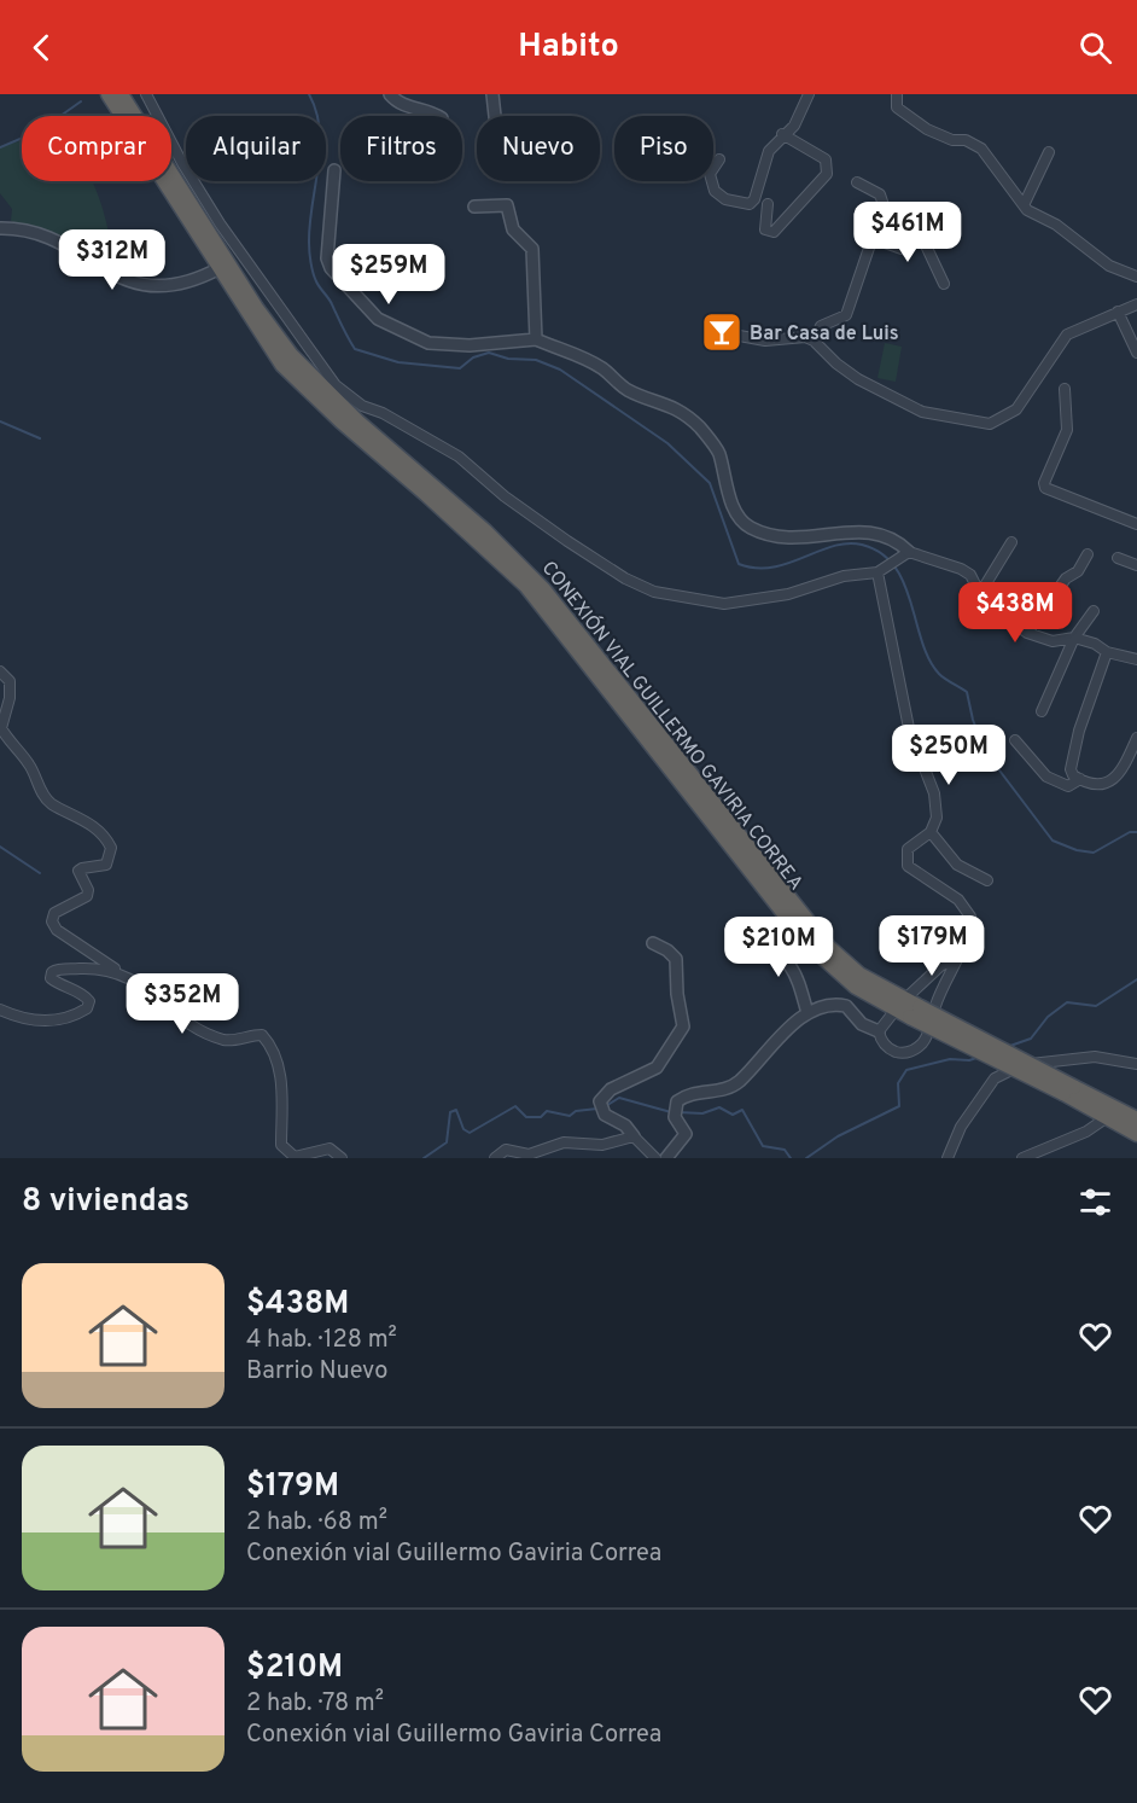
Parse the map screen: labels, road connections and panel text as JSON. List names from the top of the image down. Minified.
{"streets":{"highway":["CONEXIÓN VIAL GUILLERMO GAVIRIA CORREA"]},"places":{"bar":["Bar Casa de Luis"]},"page":{"header":"Habito","chip":["Comprar","Alquilar","Filtros","Nuevo","Piso"],"price":["$461M","$312M","$259M","$438M","$250M","$179M","$210M","$352M"],"heading":"8 viviendas","list":[{"name":"$438M","note":"4 hab. · 128 m² · Barrio Nuevo"},{"name":"$179M","note":"2 hab. · 68 m² · Conexión vial Guillermo Gaviria Correa"},{"name":"$210M","note":"2 hab. · 78 m² · Conexión vial Guillermo Gaviria Correa"}]}}
